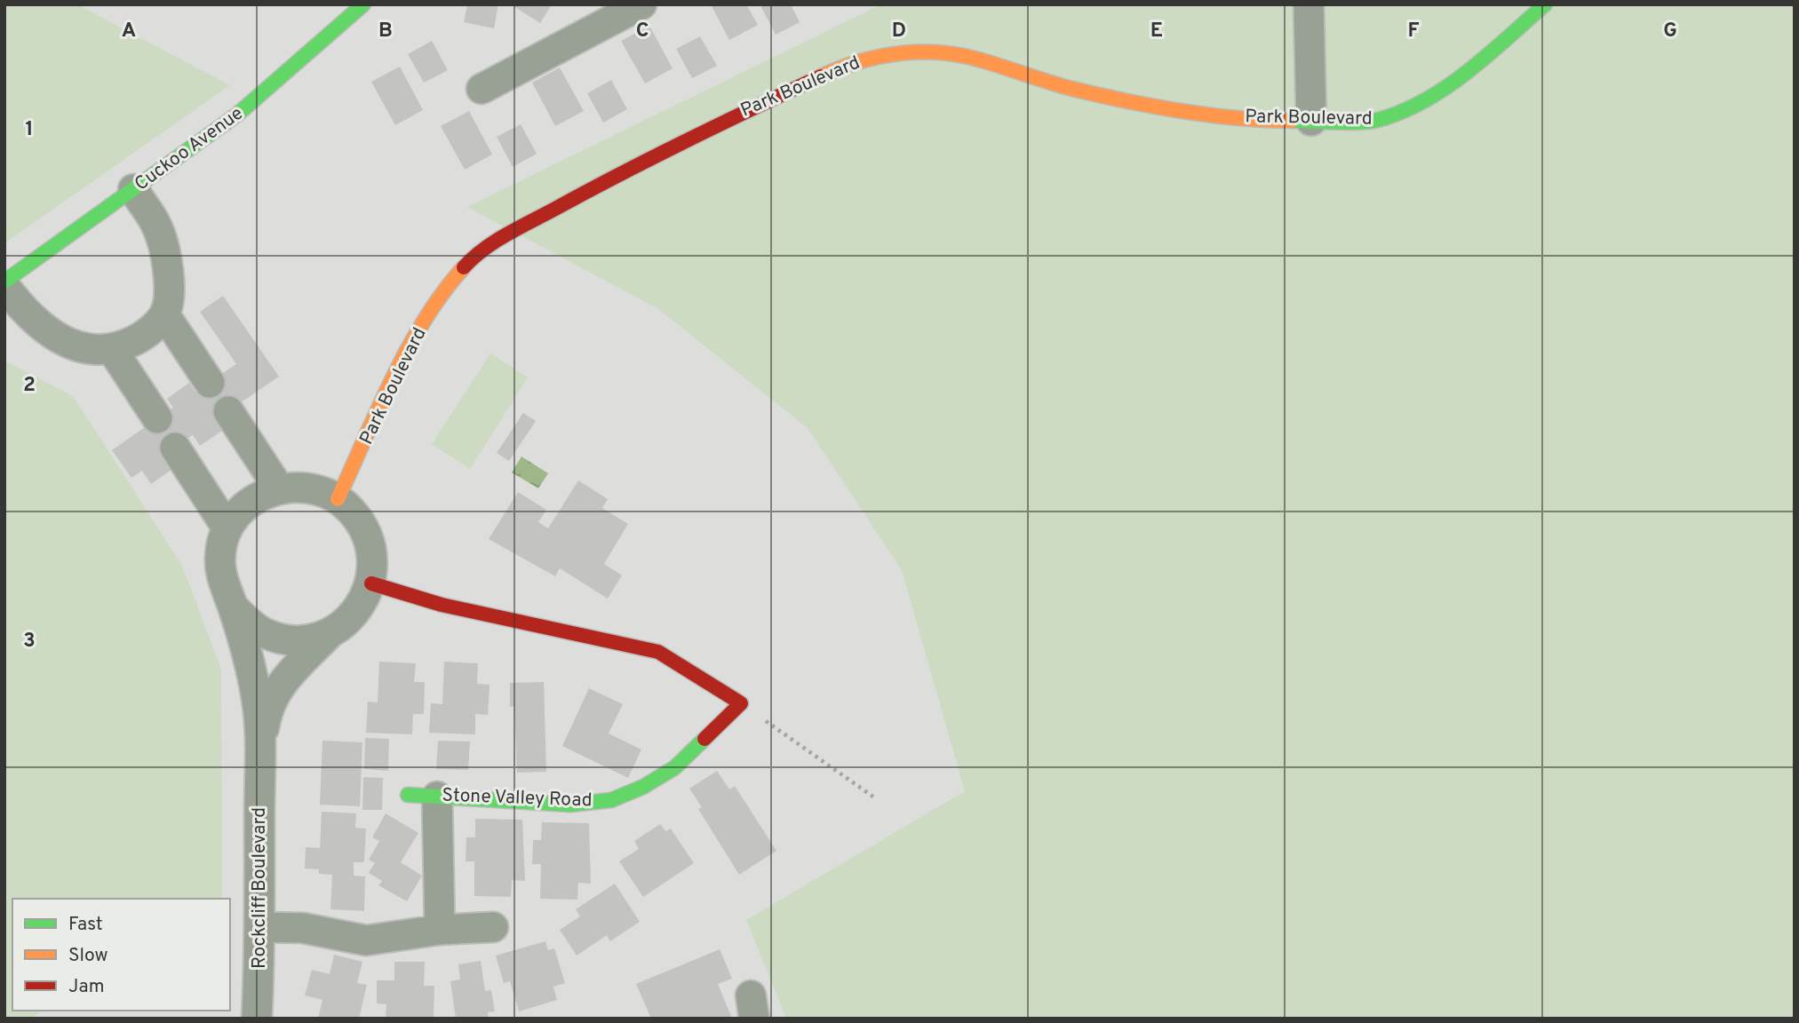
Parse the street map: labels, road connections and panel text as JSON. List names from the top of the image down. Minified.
{"streets":{"street":["Park Boulevard","Cuckoo Avenue","Stone Valley Road","Rockcliff Boulevard"]},"legend":["Fast","Slow","Jam"],"grid":{"columns":["A","B","C","D","E","F","G"],"rows":["1","2","3"]}}
